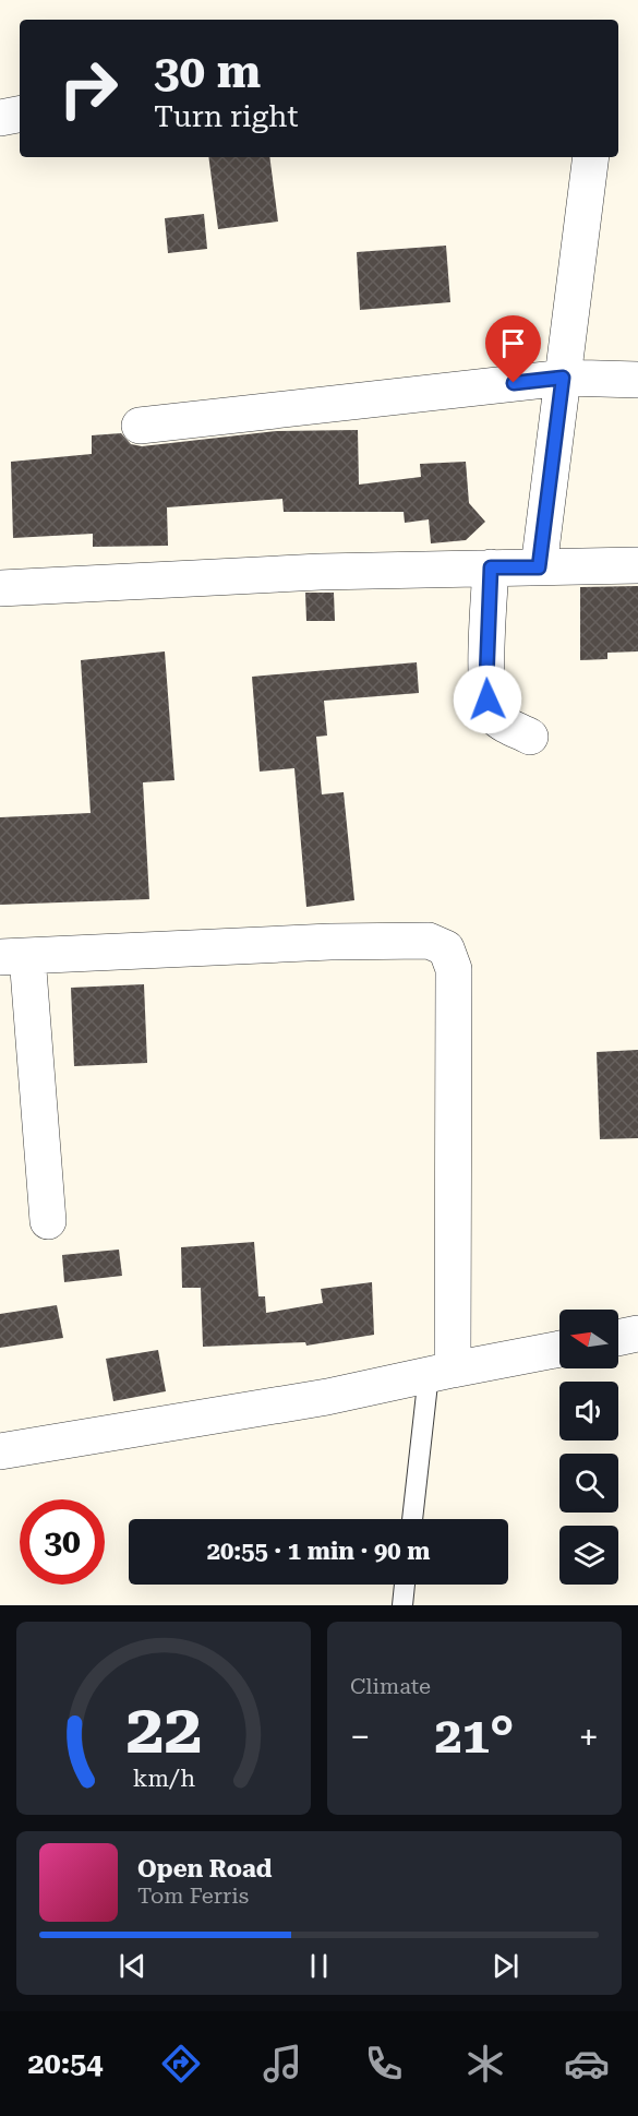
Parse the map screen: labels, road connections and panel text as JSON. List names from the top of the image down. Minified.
{"north":"left","page":{"turn":["30 m","Turn right"],"limit":"30","trip":"20:55 · 1 min · 90 m","tile":"Climate","heat":["−","21°","+"],"song":["Open Road","Tom Ferris"],"tabs":"20:54","gauge":["22","km/h"]}}
